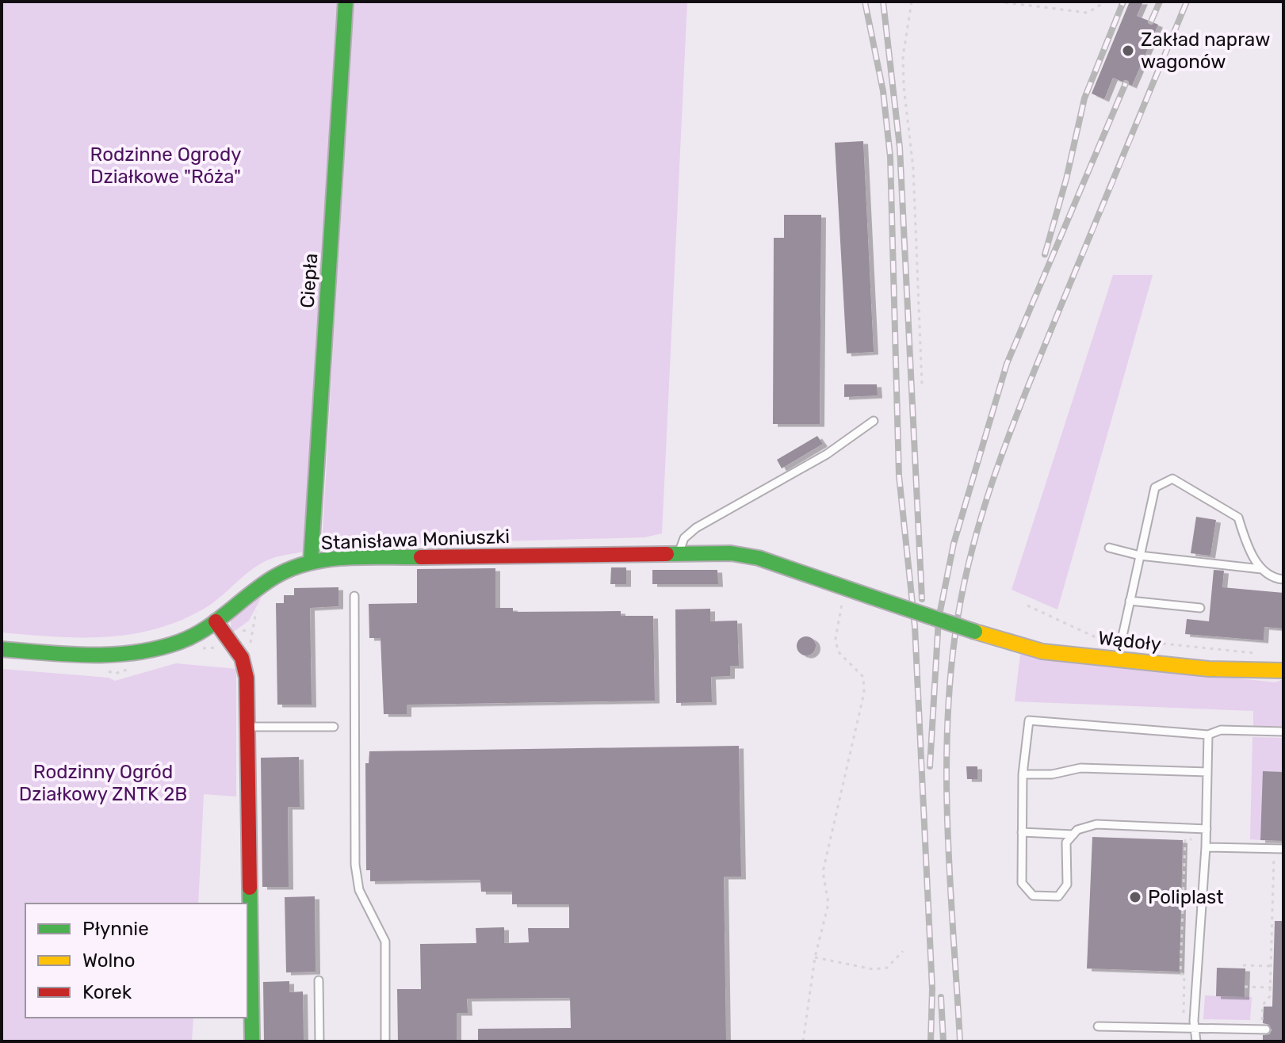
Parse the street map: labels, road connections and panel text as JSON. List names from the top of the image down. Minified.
{"streets":{"street":["Ciepła","Stanisława Moniuszki","Wądoły"]},"crossings":[["Ciepła","Stanisława Moniuszki"],["Stanisława Moniuszki","Wądoły"]],"parks":["Rodzinne Ogrody Działkowe \"Róża\"","Rodzinny Ogród Działkowy ZNTK 2B"],"places":["Zakład napraw wagonów","Poliplast"],"legend":["Płynnie","Wolno","Korek"]}
